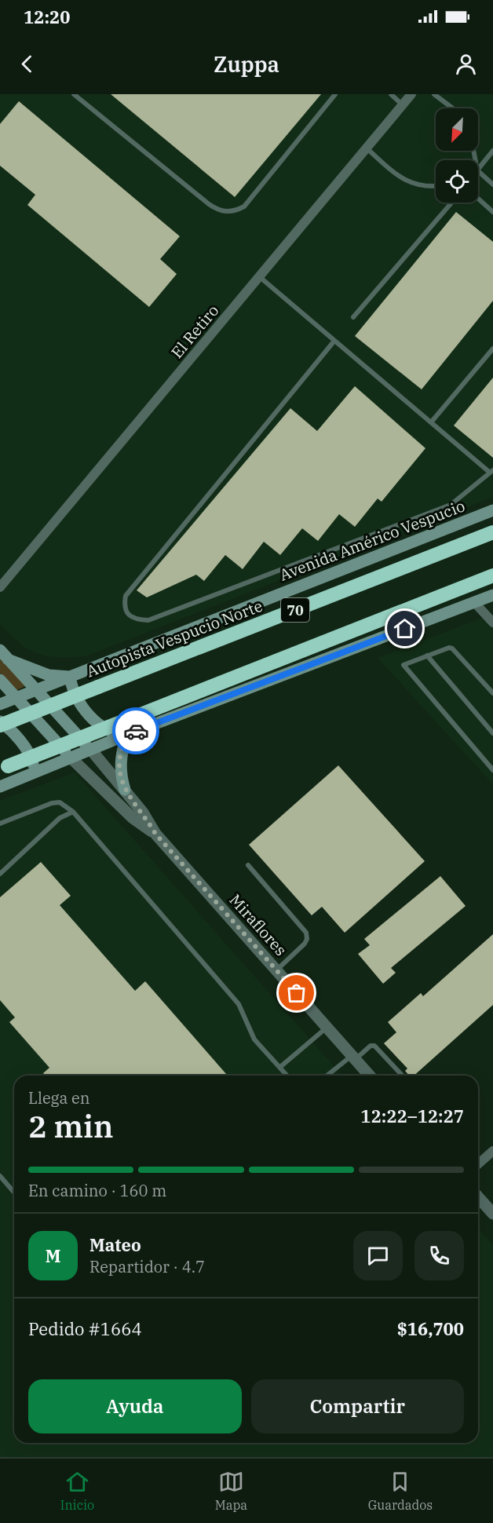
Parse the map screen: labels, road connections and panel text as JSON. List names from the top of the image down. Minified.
{"streets":{"highway":["70","Autopista Vespucio Norte"],"main road":["Avenida Américo Vespucio","Miraflores"],"street":["El Retiro"]},"crossings":[["Avenida Américo Vespucio","Miraflores"]],"north":"bottom left","page":{"status":"12:20","header":"Zuppa","heading":["2 min","Llega en","12:22–12:27"],"panel":["Mateo","Repartidor · 4.7","Pedido #1664","$16,700"],"bar":"En camino · 160 m","round":"M","buttons":["Ayuda","Compartir"],"tabs":["Inicio","Mapa","Guardados"]}}
